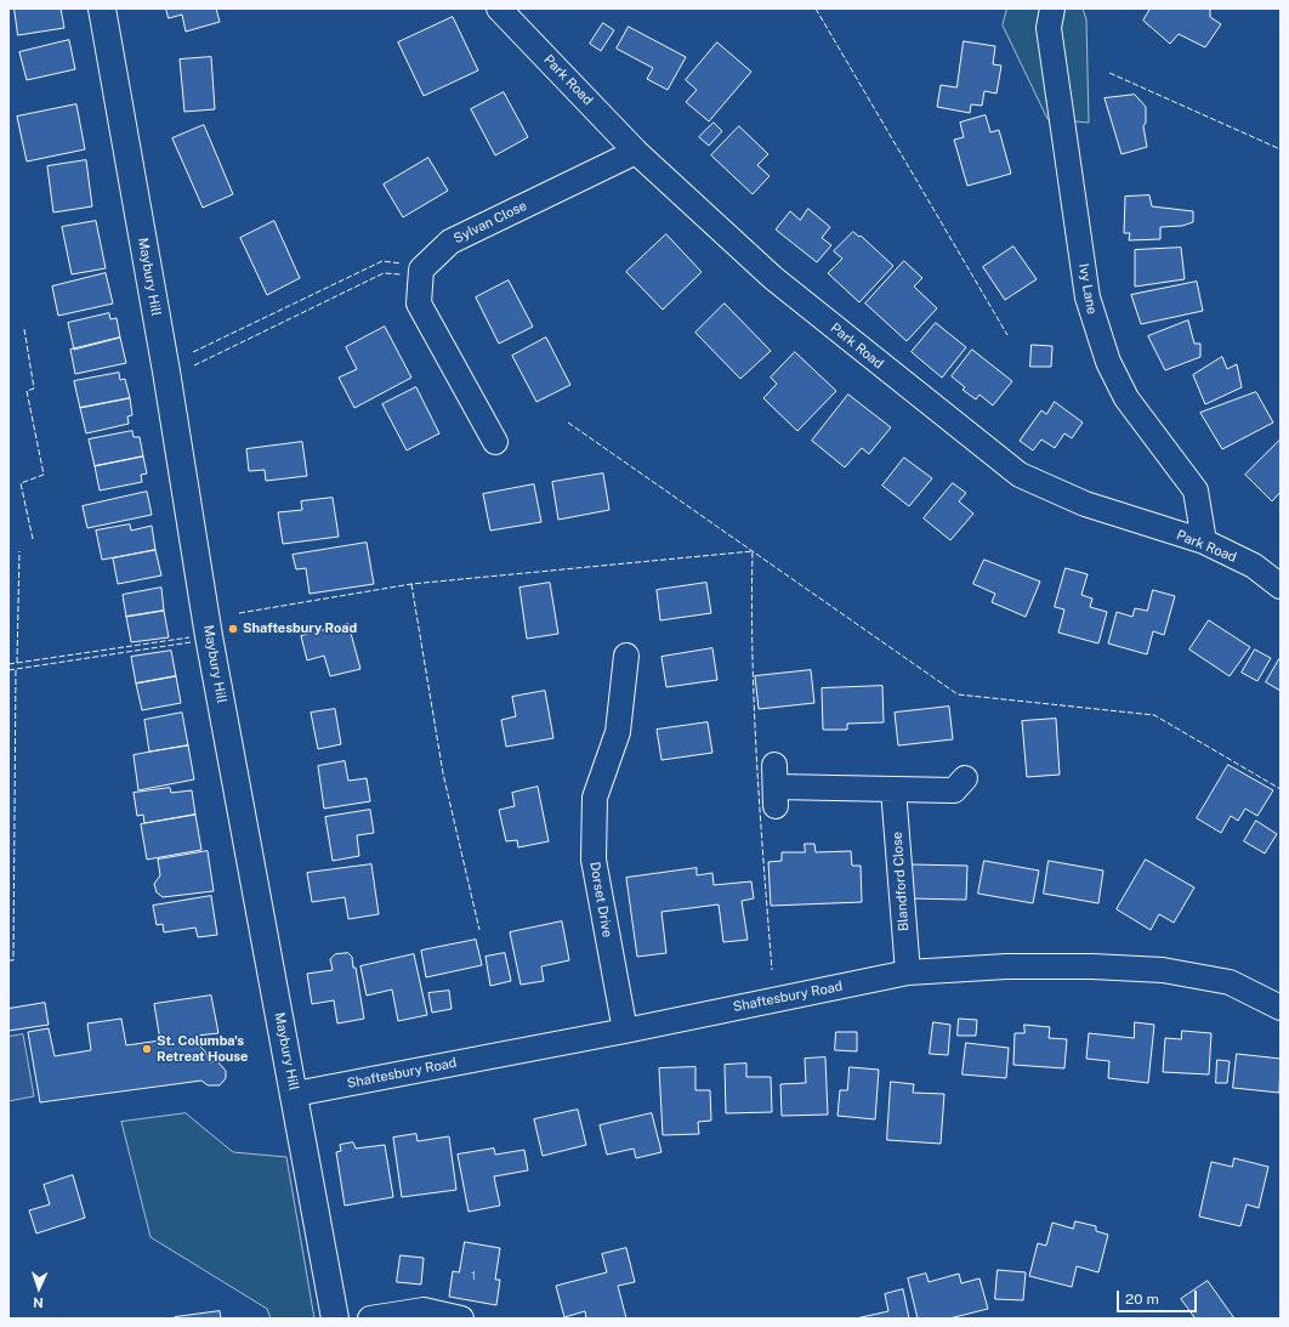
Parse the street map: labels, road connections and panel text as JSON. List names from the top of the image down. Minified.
{"streets":{"street":["Park Road","Sylvan Close","Maybury Hill","Ivy Lane","Blandford Close","Dorset Drive","Shaftesbury Road"]},"crossings":[["Park Road","Sylvan Close"],["Park Road","Ivy Lane"],["Maybury Hill","Shaftesbury Road"],["Blandford Close","Shaftesbury Road"],["Dorset Drive","Shaftesbury Road"]],"places":["Shaftesbury Road","St. Columba's Retreat House"],"house_numbers":["1"],"scale_bar":"20 m","north":"bottom"}
